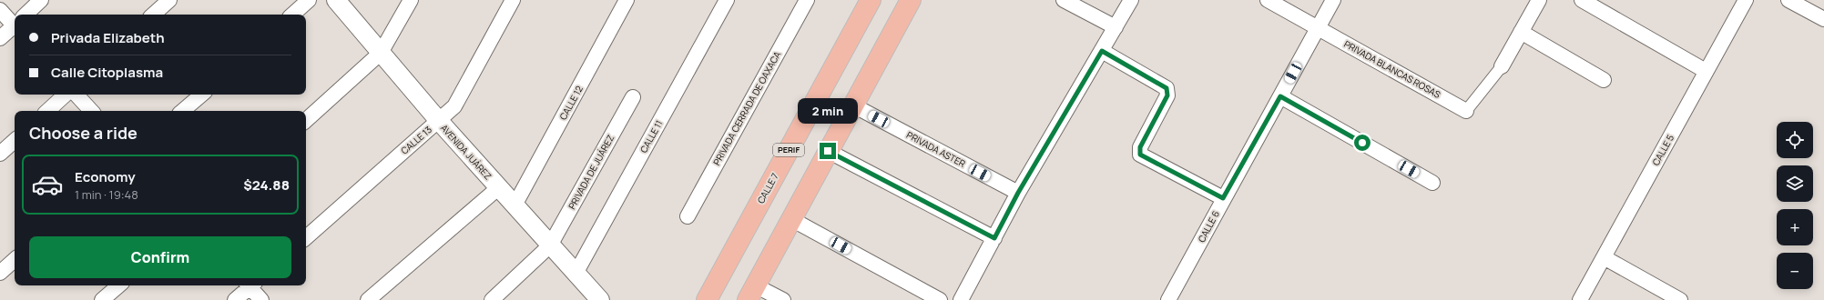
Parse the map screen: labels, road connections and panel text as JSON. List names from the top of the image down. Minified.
{"streets":{"main road":["PERIF","CALLE 7"],"street":["PRIVADA BLANCAS ROSAS","CALLE 12","PRIVADA CERRADA DE OAXACA","CALLE 11","CALLE 13","PRIVADA ASTER","CALLE 5","AVENIDA JUÁREZ","PRIVADA DE JUÁREZ","CALLE 6"]},"crossings":[["PRIVADA BLANCAS ROSAS","CALLE 6"],["CALLE 12","AVENIDA JUÁREZ"],["CALLE 11","AVENIDA JUÁREZ"],["CALLE 13","AVENIDA JUÁREZ"],["AVENIDA JUÁREZ","PRIVADA DE JUÁREZ"]],"page":{"banner":["Privada Elizabeth","Calle Citoplasma"],"bubble":"2 min","heading":"Choose a ride","map_buttons":["+","−"],"list":[{"name":"Economy","note":"1 min · 19:48","value":"$24.88"}],"buttons":"Confirm"}}
